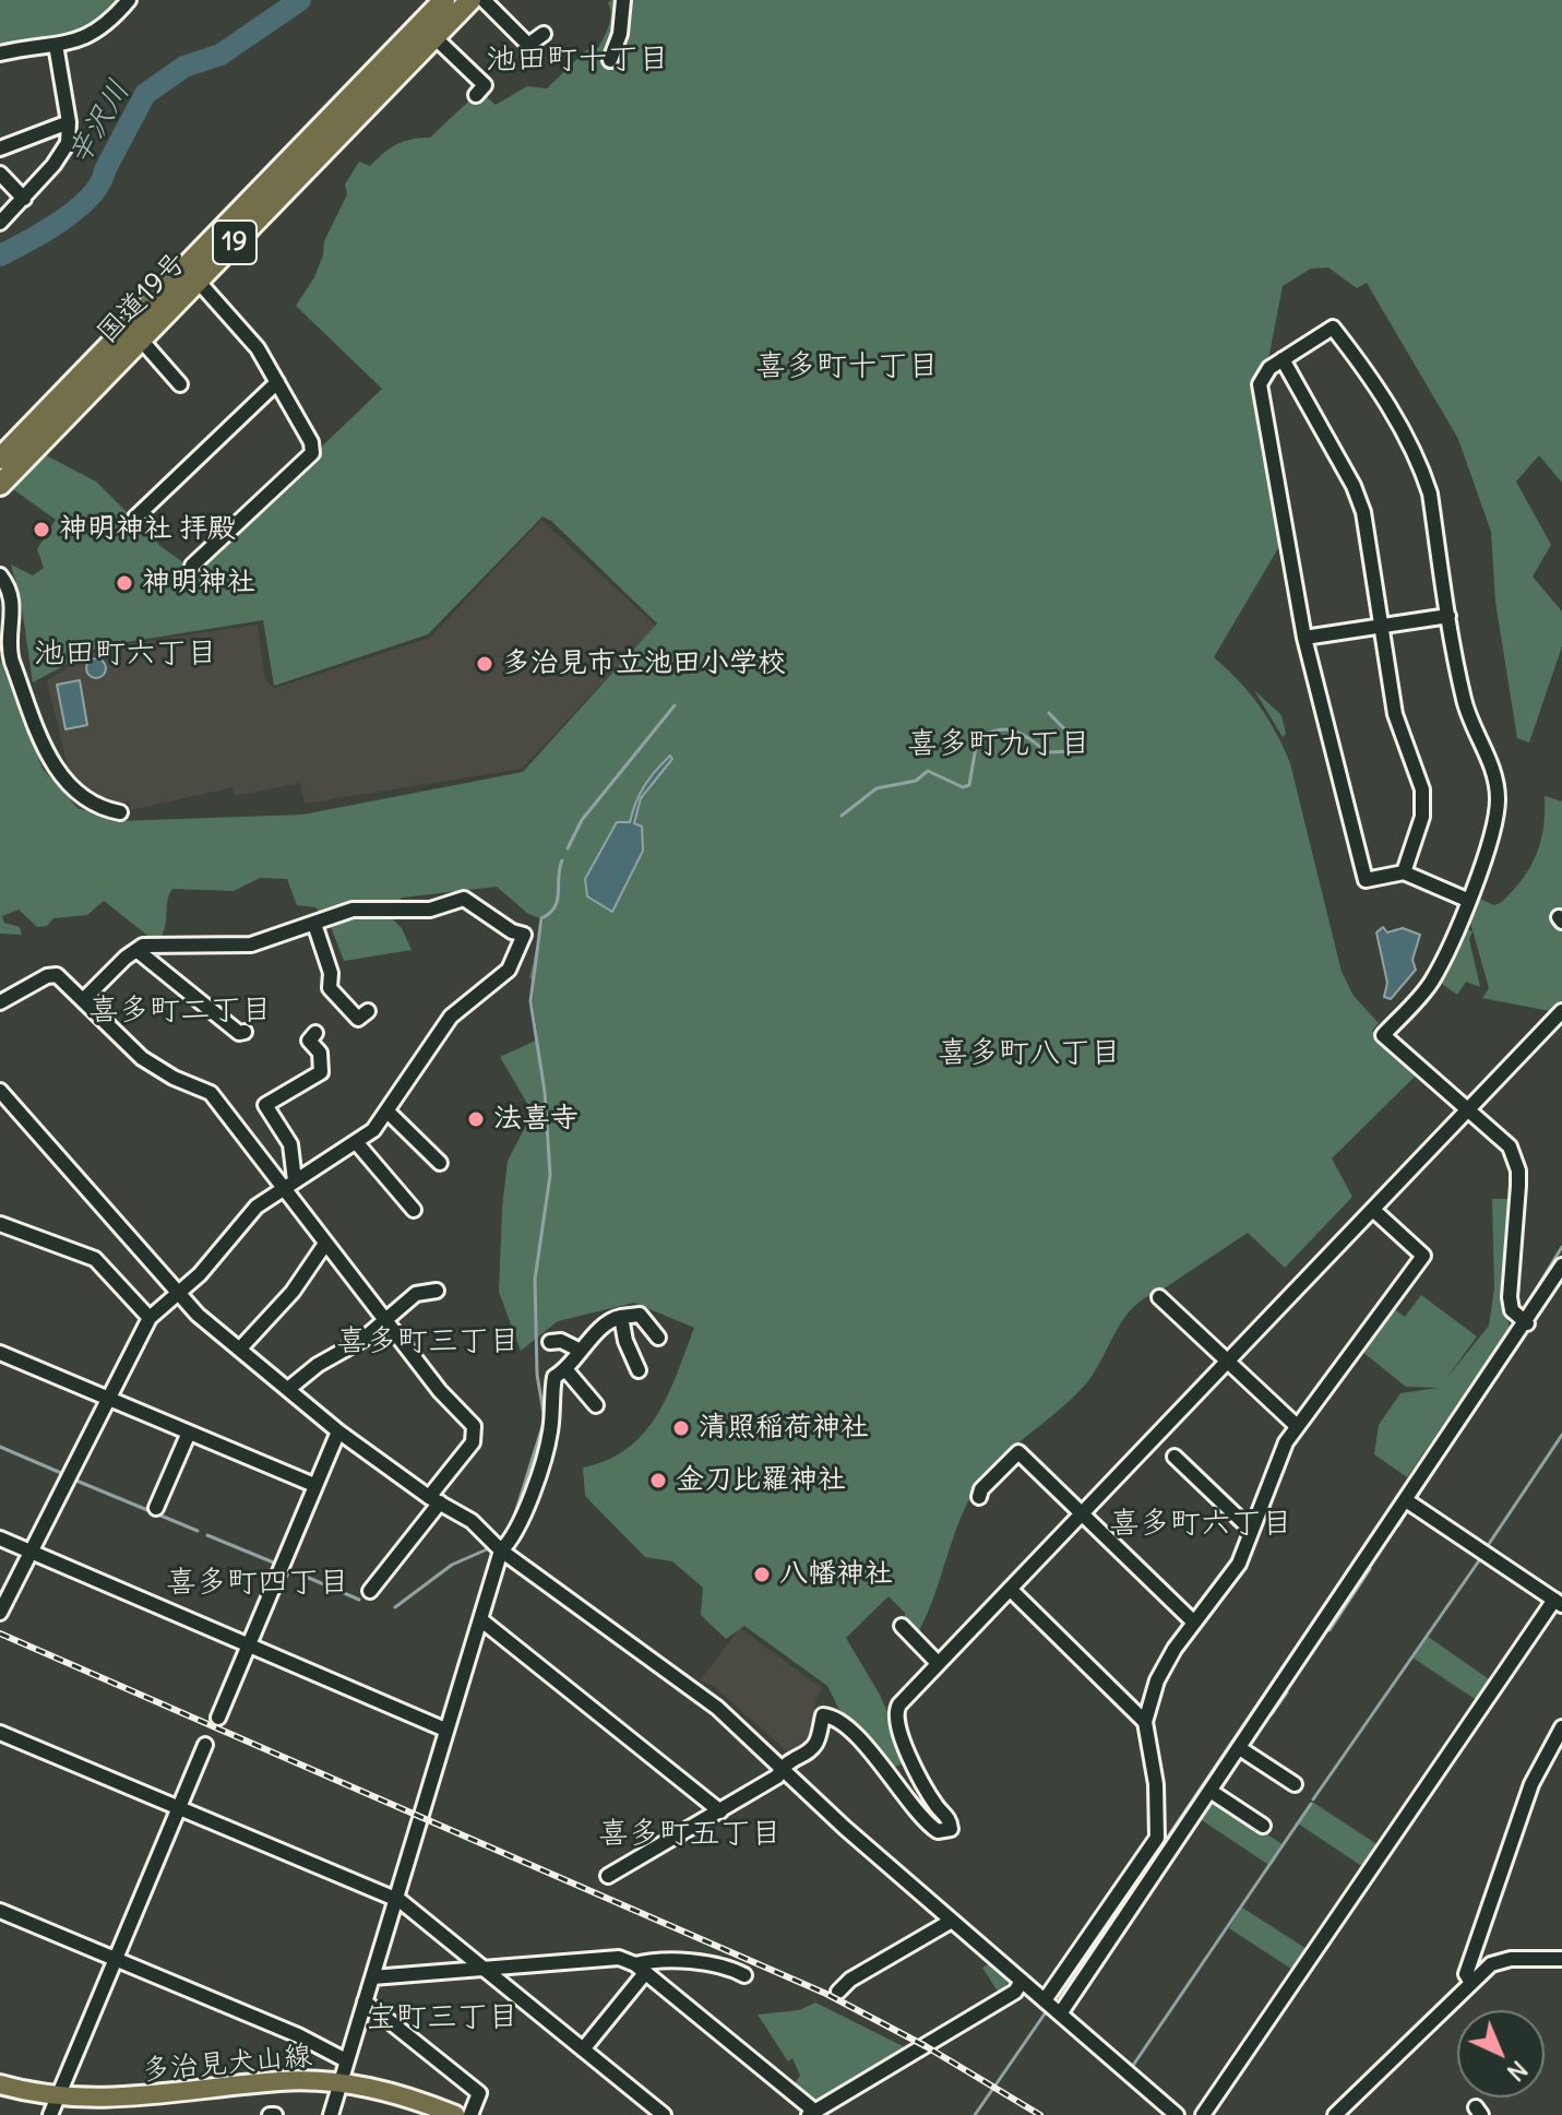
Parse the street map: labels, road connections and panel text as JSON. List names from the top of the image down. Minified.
{"streets":{"highway":["19","国道19号"],"main road":["多治見犬山線"]},"districts":["池田町十丁目","喜多町十丁目","池田町六丁目","喜多町九丁目","喜多町二丁目","喜多町八丁目","喜多町三丁目","喜多町六丁目","喜多町四丁目","喜多町五丁目","宝町三丁目"],"water":["辛沢川"],"places":["神明神社 拝殿","神明神社","多治見市立池田小学校","法喜寺","清照稲荷神社","金刀比羅神社","八幡神社"],"north":"bottom right"}
